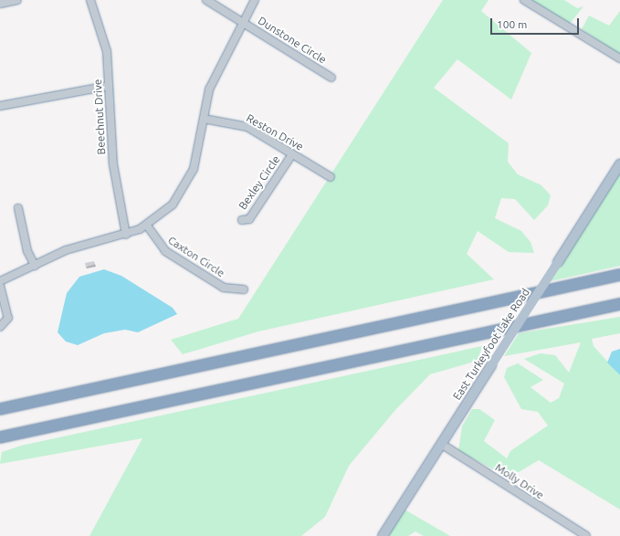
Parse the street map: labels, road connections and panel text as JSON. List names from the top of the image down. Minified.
{"streets":{"main road":["East Turkeyfoot Lake Road"],"street":["Dunstone Circle","Beechnut Drive","Reston Drive","Bexley Circle","Caxton Circle","Molly Drive"]},"crossings":[["Reston Drive","Bexley Circle"],["East Turkeyfoot Lake Road","Molly Drive"]],"scale_bar":"100 m"}
